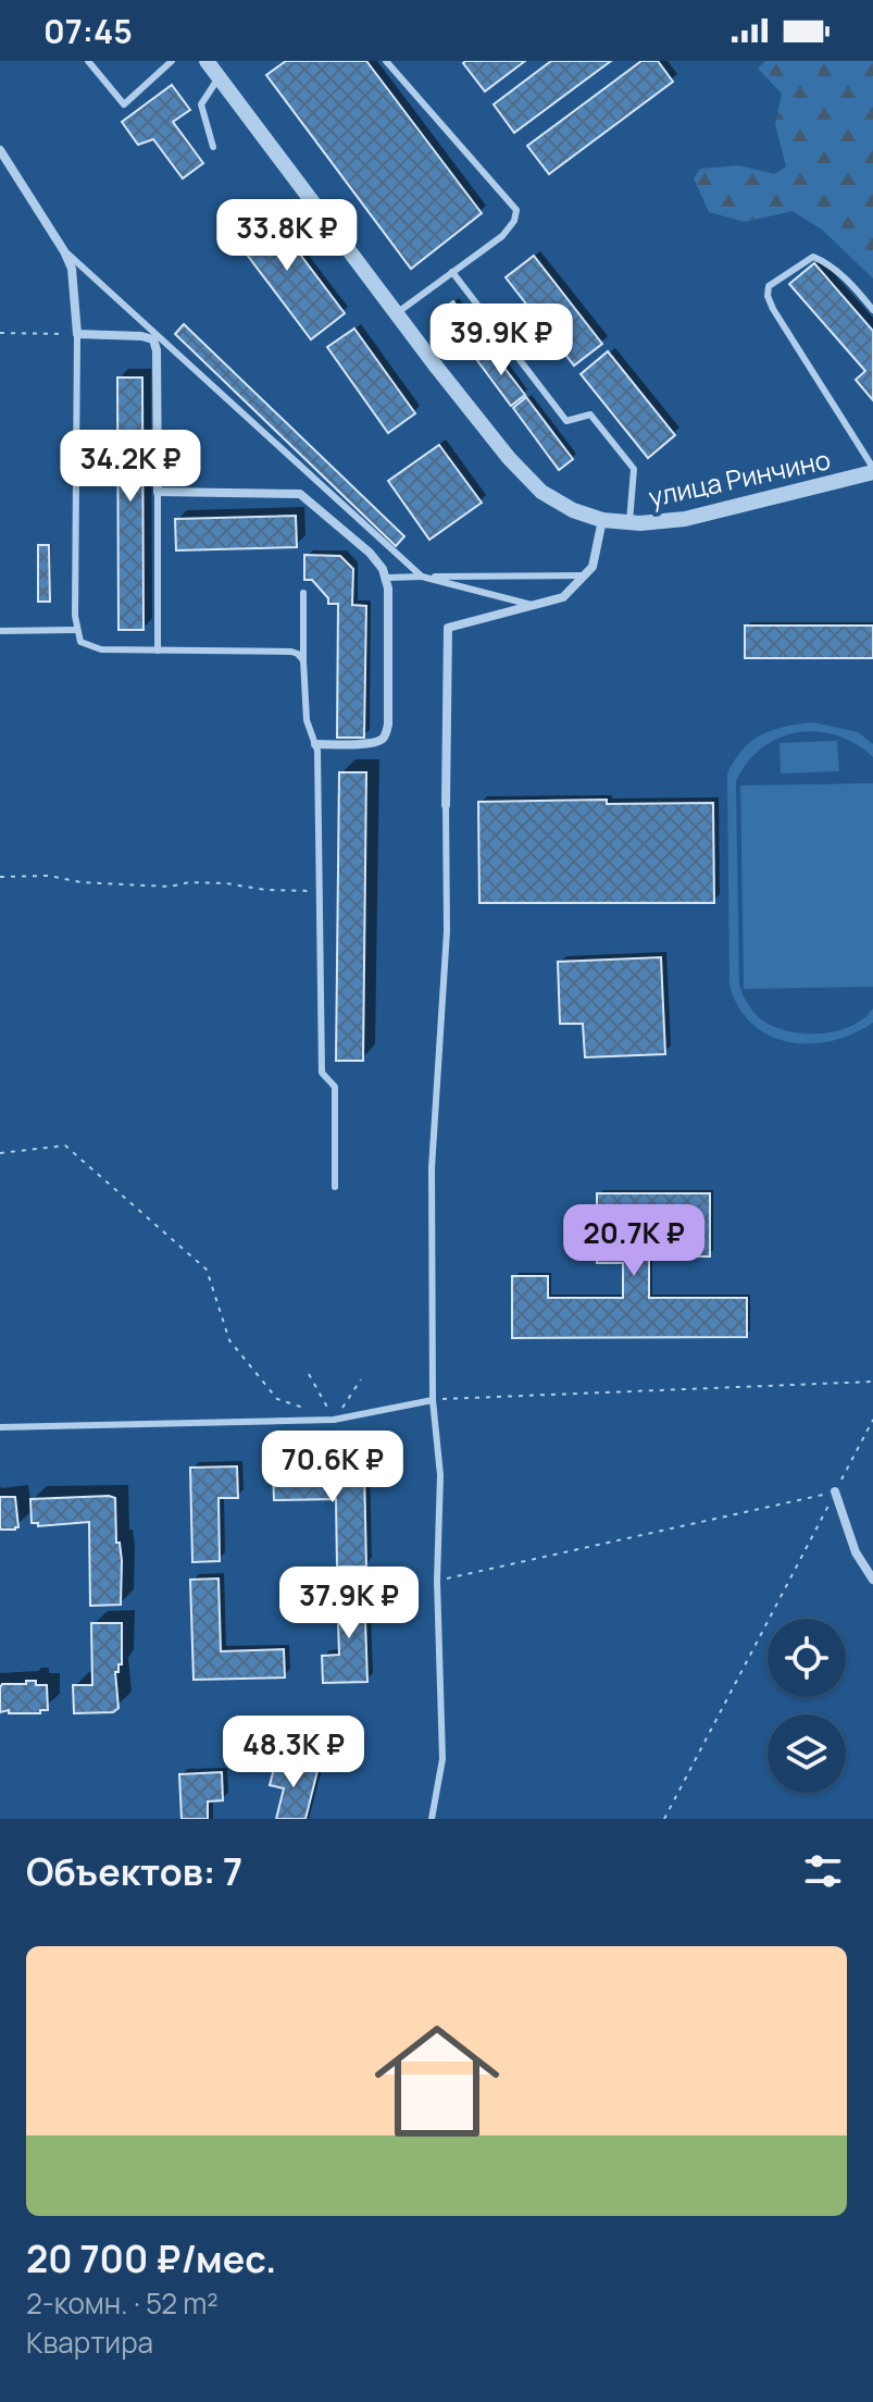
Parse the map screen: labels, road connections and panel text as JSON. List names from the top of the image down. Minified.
{"streets":{"street":["улица Ринчино"]},"page":{"status":"07:45","price":["33.8K ₽","39.9K ₽","34.2K ₽","20.7K ₽","70.6K ₽","37.9K ₽","48.3K ₽"],"heading":"Объектов: 7","list":[{"name":"20 700 ₽/мес.","note":"2-комн. · 52 m² · Квартира"}]}}
